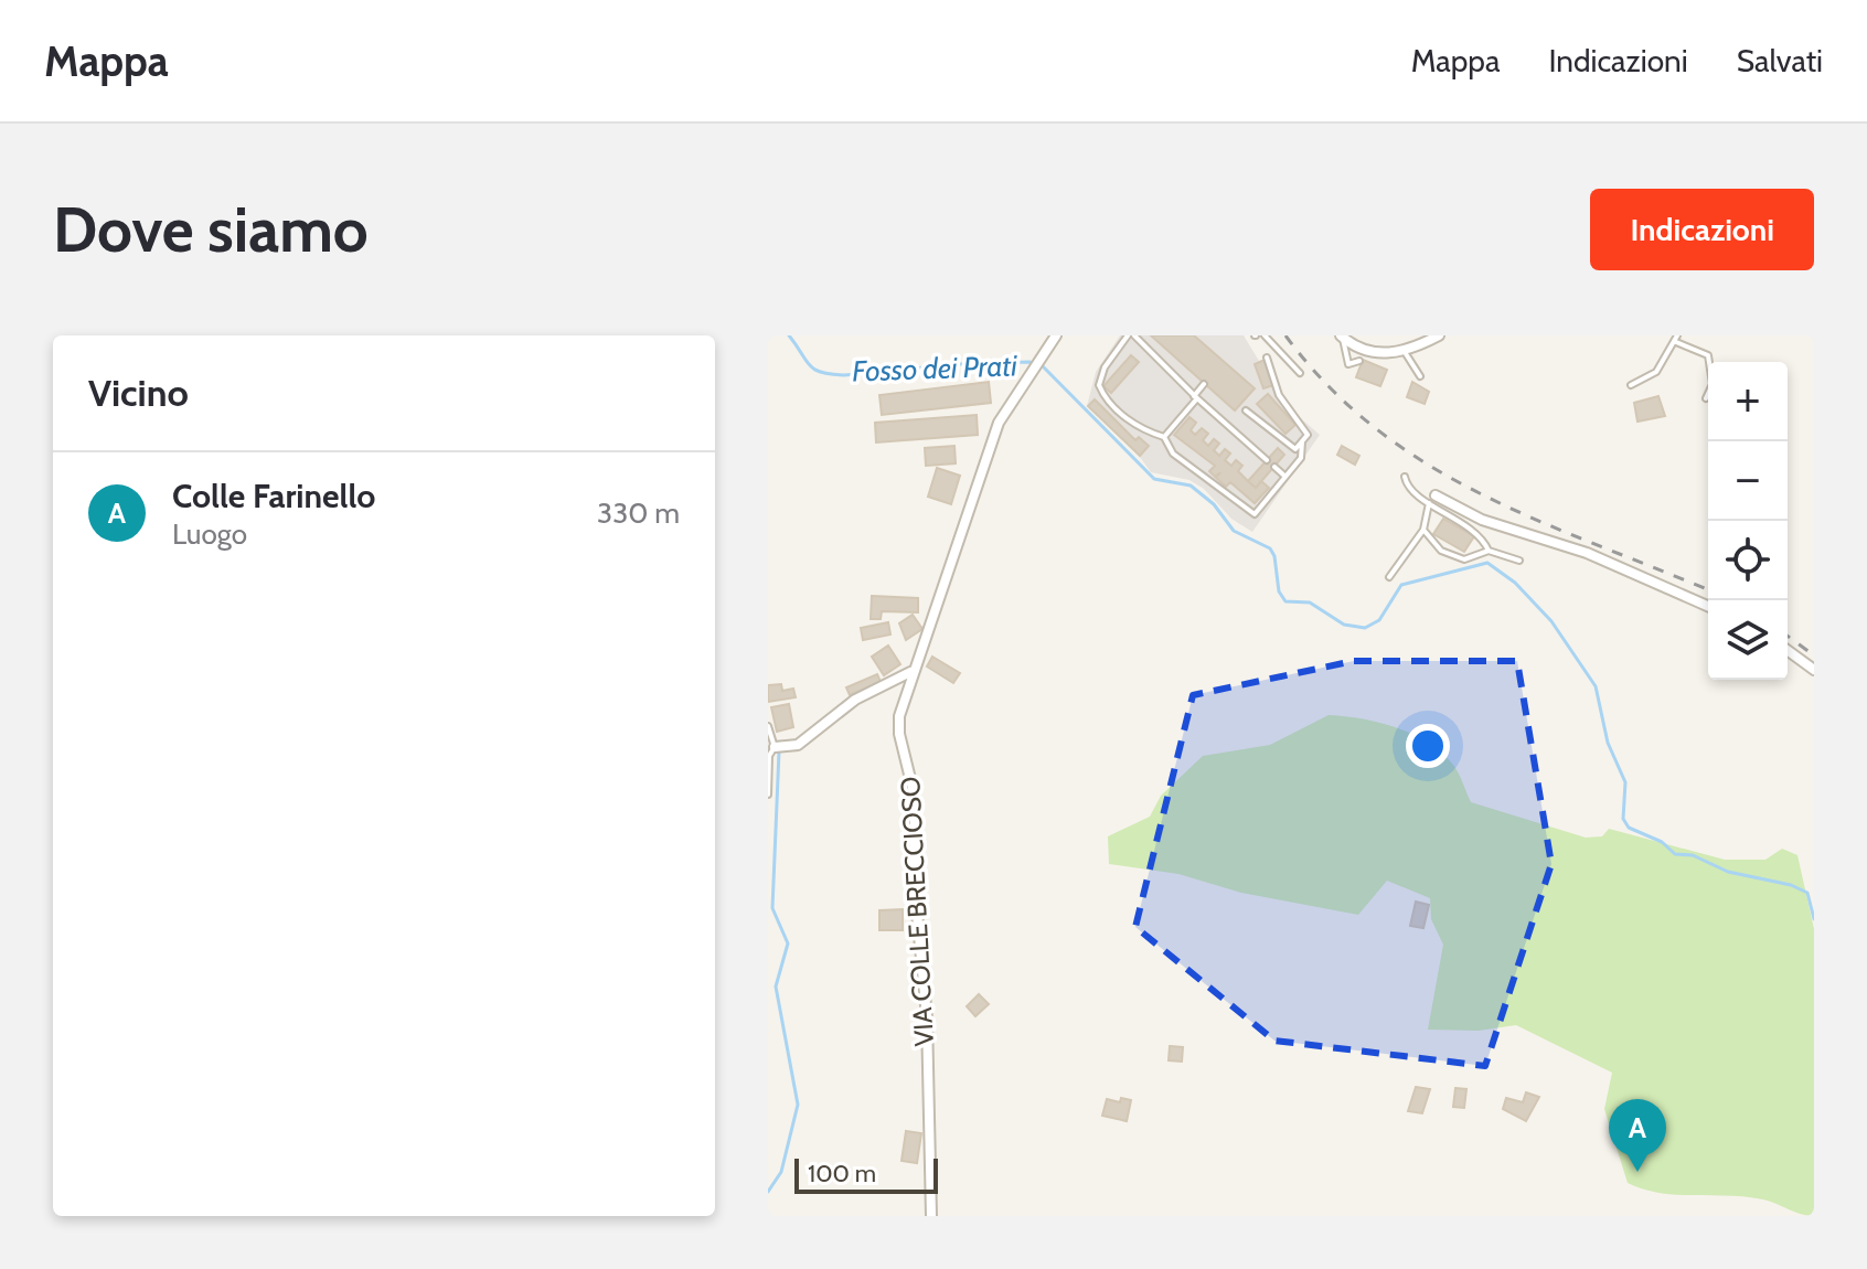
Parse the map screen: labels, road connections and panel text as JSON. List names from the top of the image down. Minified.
{"streets":{"street":["VIA COLLE BRECCIOSO"]},"water":["Fosso dei Prati"],"scale_bar":"100 m","page":{"header":"Mappa","nav":["Mappa","Indicazioni","Salvati"],"buttons":"Indicazioni","title":"Dove siamo","heading":"Vicino","map_buttons":["+","−"],"list":[{"mark":"A","name":"Colle Farinello","note":"Luogo","value":"330 m"}],"pins":"A","scale":"100 m"}}
